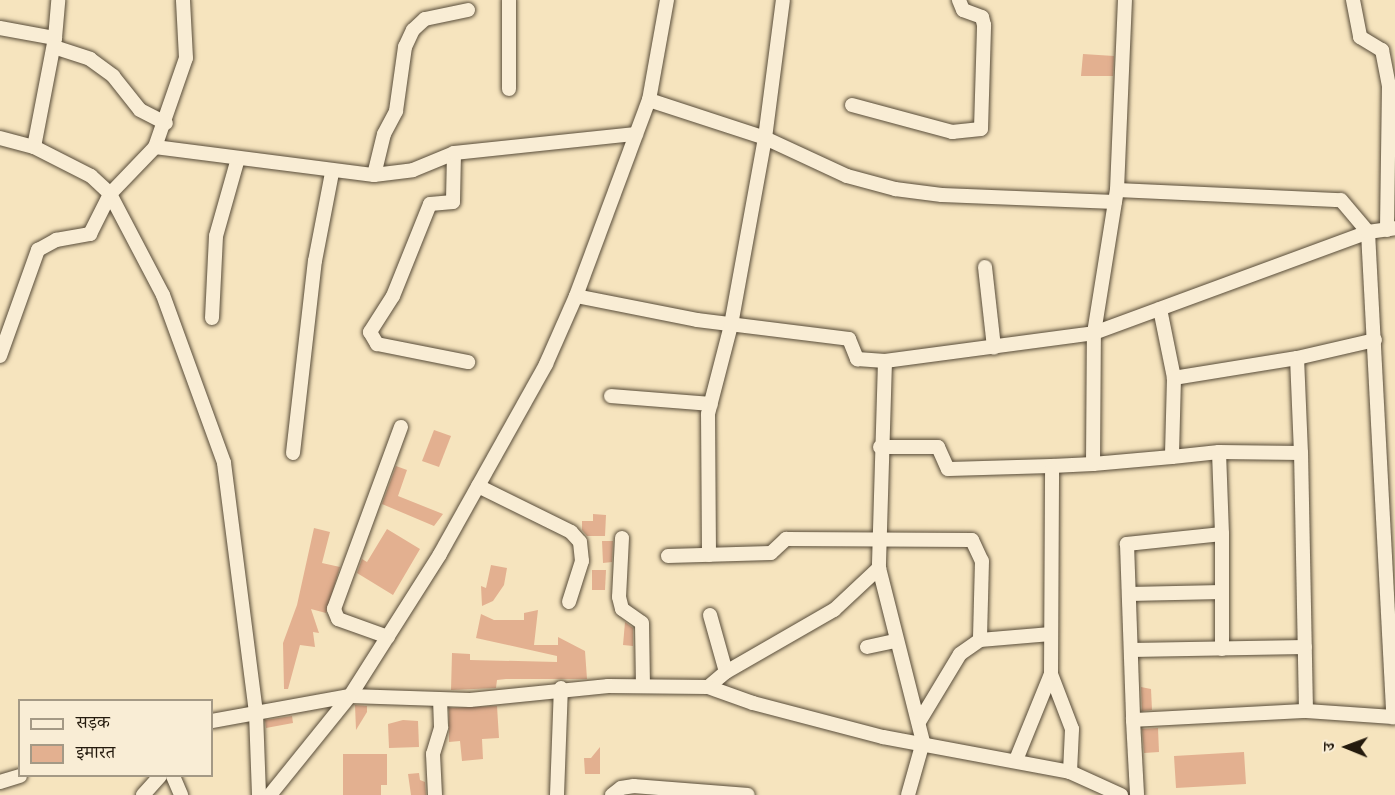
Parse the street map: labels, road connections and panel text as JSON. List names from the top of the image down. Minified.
{"legend":["सड़क","इमारत"],"north":"left"}
